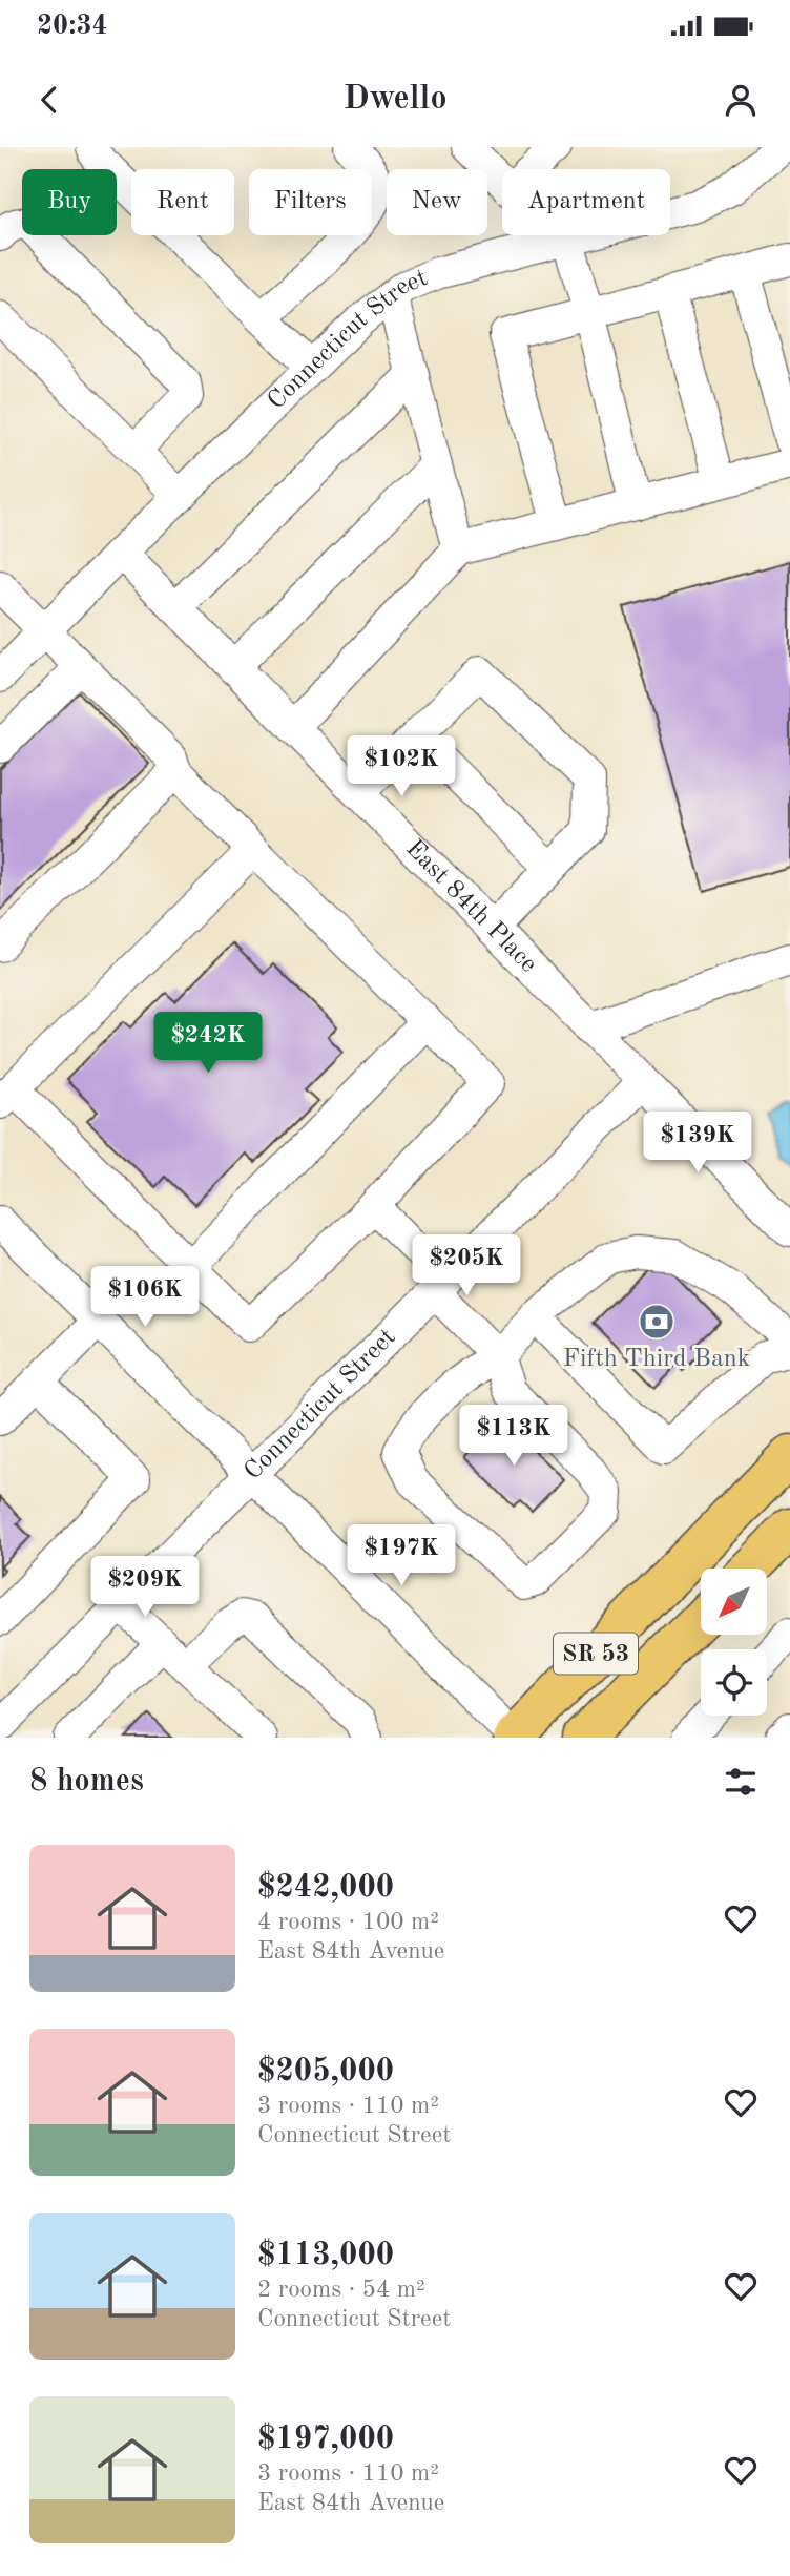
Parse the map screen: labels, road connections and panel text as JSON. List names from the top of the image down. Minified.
{"streets":{"main road":["SR 53"],"street":["Connecticut Street","East 84th Place"]},"crossings":[["Connecticut Street","East 84th Place"]],"places":{"bank":["Fifth Third Bank"]},"north":"bottom left","page":{"status":"20:34","header":"Dwello","chip":["Buy","Rent","Filters","New","Apartment"],"price":["$102K","$242K","$139K","$205K","$106K","$113K","$197K","$209K"],"heading":"8 homes","list":[{"name":"$242,000","note":"4 rooms · 100 m² · East 84th Avenue"},{"name":"$205,000","note":"3 rooms · 110 m² · Connecticut Street"},{"name":"$113,000","note":"2 rooms · 54 m² · Connecticut Street"},{"name":"$197,000","note":"3 rooms · 110 m² · East 84th Avenue"}]}}
